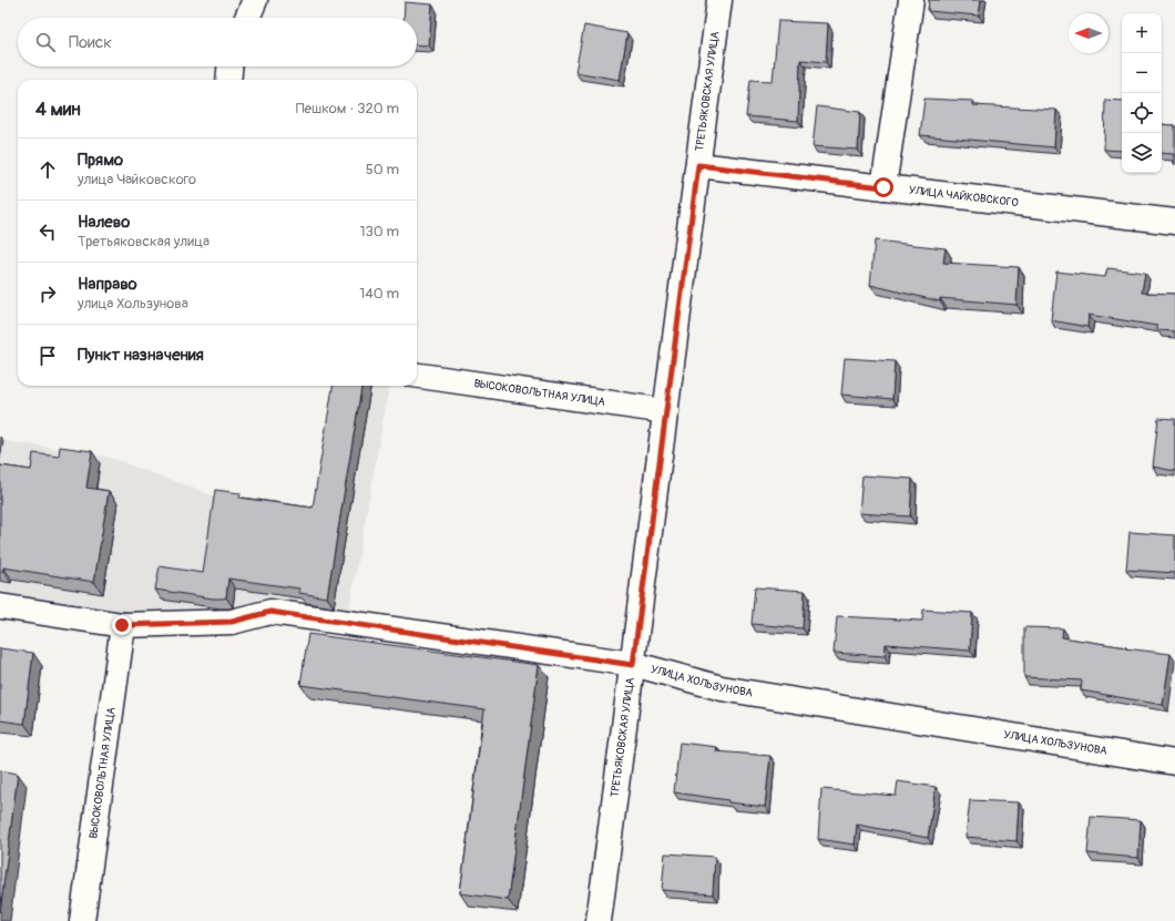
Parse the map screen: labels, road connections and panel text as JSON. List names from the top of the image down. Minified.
{"streets":{"street":["ТРЕТЬЯКОВСКАЯ УЛИЦА","УЛИЦА ЧАЙКОВСКОГО","ВЫСОКОВОЛЬТНАЯ УЛИЦА","УЛИЦА ХОЛЬЗУНОВА"]},"crossings":[["ТРЕТЬЯКОВСКАЯ УЛИЦА","УЛИЦА ЧАЙКОВСКОГО"],["ТРЕТЬЯКОВСКАЯ УЛИЦА","ВЫСОКОВОЛЬТНАЯ УЛИЦА"],["ТРЕТЬЯКОВСКАЯ УЛИЦА","УЛИЦА ХОЛЬЗУНОВА"],["ВЫСОКОВОЛЬТНАЯ УЛИЦА","УЛИЦА ХОЛЬЗУНОВА"]],"north":"left","page":{"map_buttons":["+","−"],"search":"Поиск","heading":["4 мин","Пешком · 320 m"],"list":[["Прямо","улица Чайковского","50 m"],["Налево","Третьяковская улица","130 m"],["Направо","улица Хользунова","140 m"],"Пункт назначения"]}}
